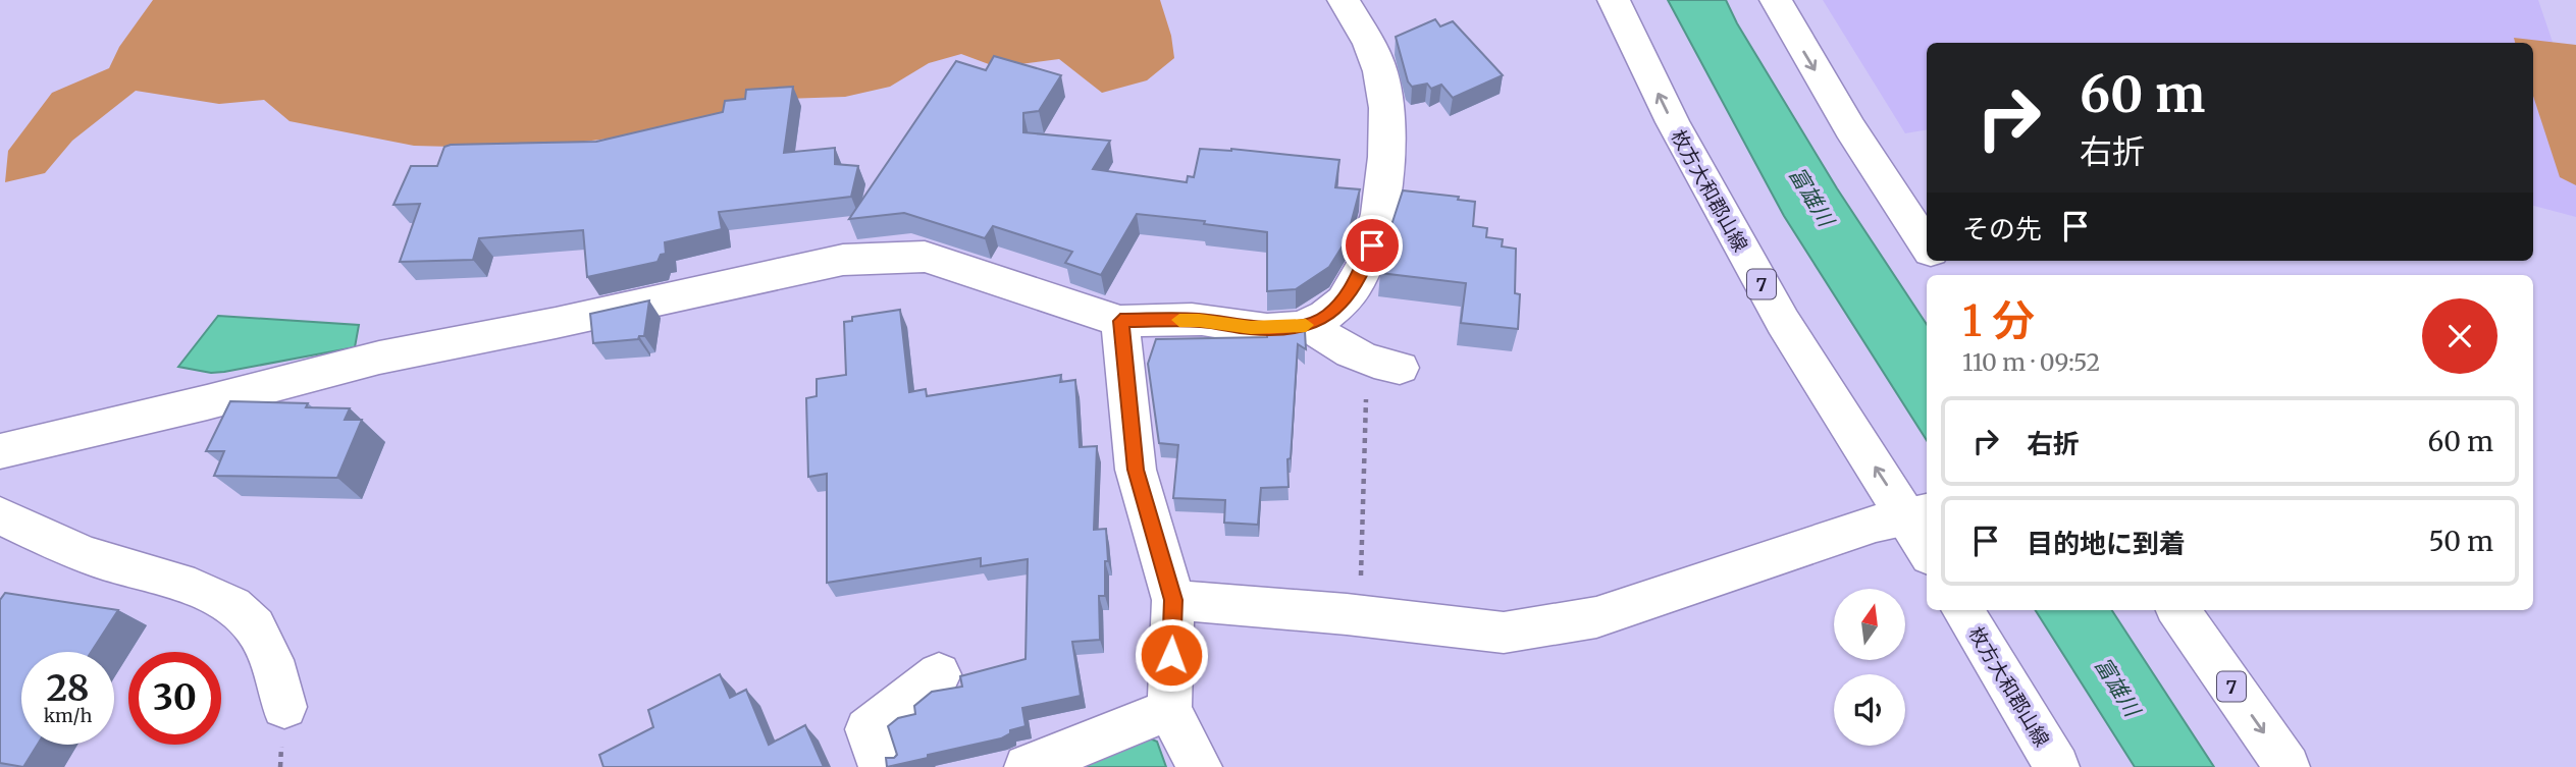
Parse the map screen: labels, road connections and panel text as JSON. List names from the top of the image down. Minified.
{"streets":{"street":["枚方大和郡山線","7"]},"water":["富雄川"],"north":"top","page":{"turn":["60 m","右折"],"then":"その先","heading":["1 分","110 m · 09:52"],"list":[{"name":"右折","value":"60 m"},{"name":"目的地に到着","value":"50 m"}],"speed":"28 km/h","limit":"30"}}
